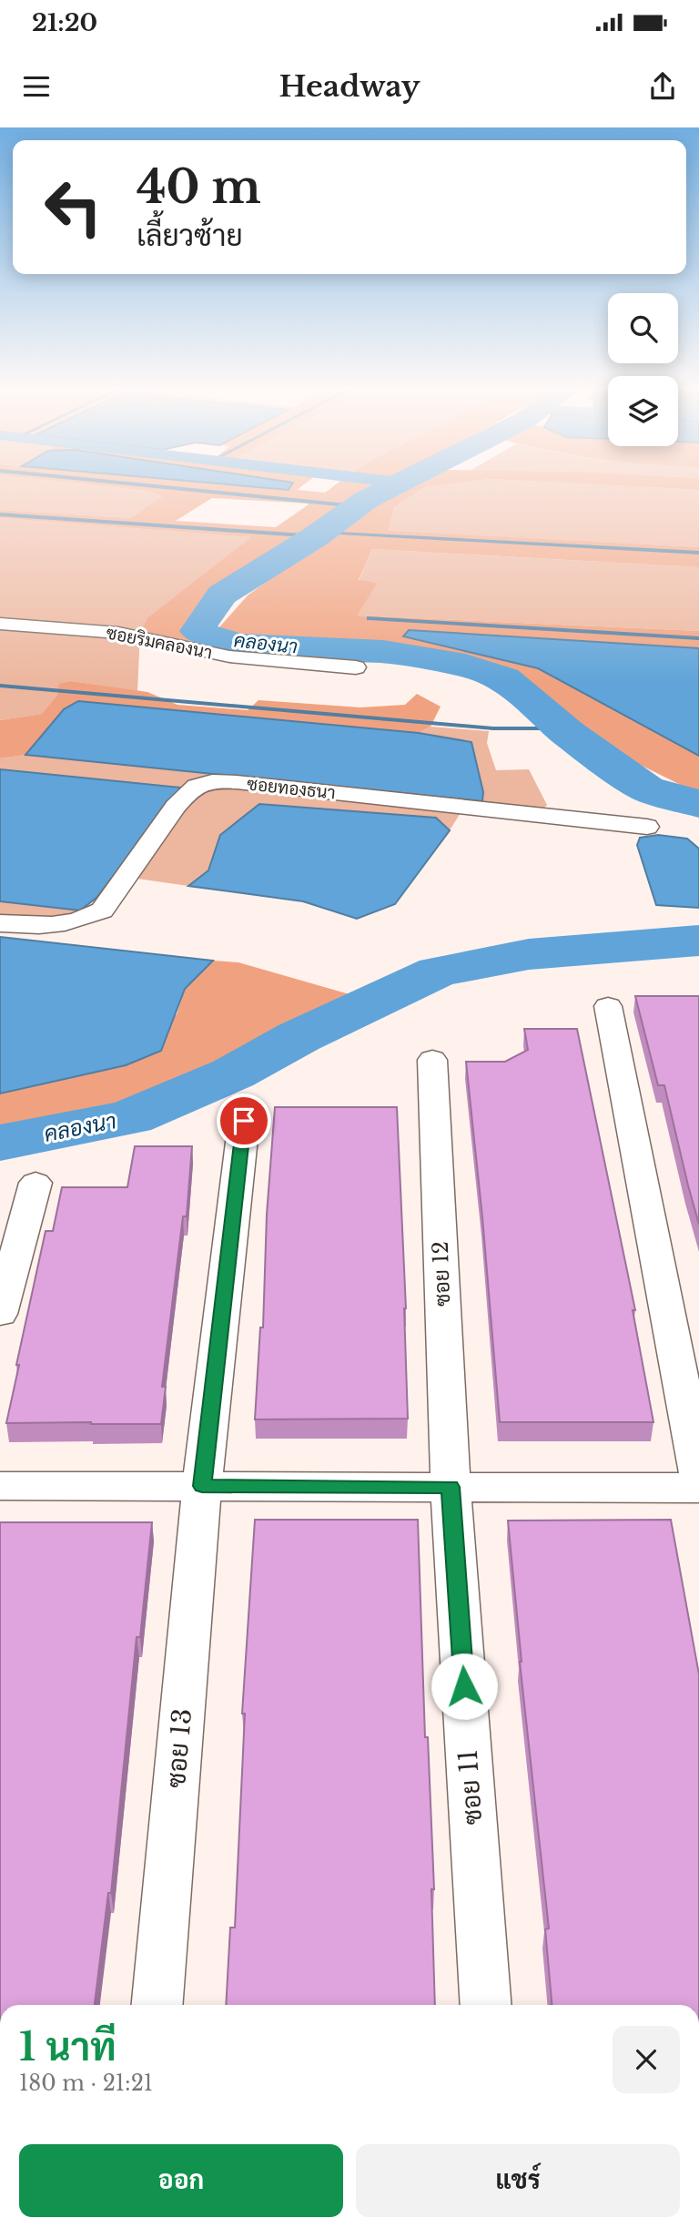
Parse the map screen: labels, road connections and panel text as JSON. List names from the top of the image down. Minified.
{"streets":{"street":["ซอยริมคลองนา","ซอยทองธนา","ซอย 12","ซอย 13","ซอย 11"]},"crossings":[["ซอย 12","ซอย 11"]],"water":["คลองนา"],"page":{"status":"21:20","header":"Headway","turn":["40 m","เลี้ยวซ้าย"],"heading":["1 นาที","180 m · 21:21"],"buttons":["ออก","แชร์"]}}
